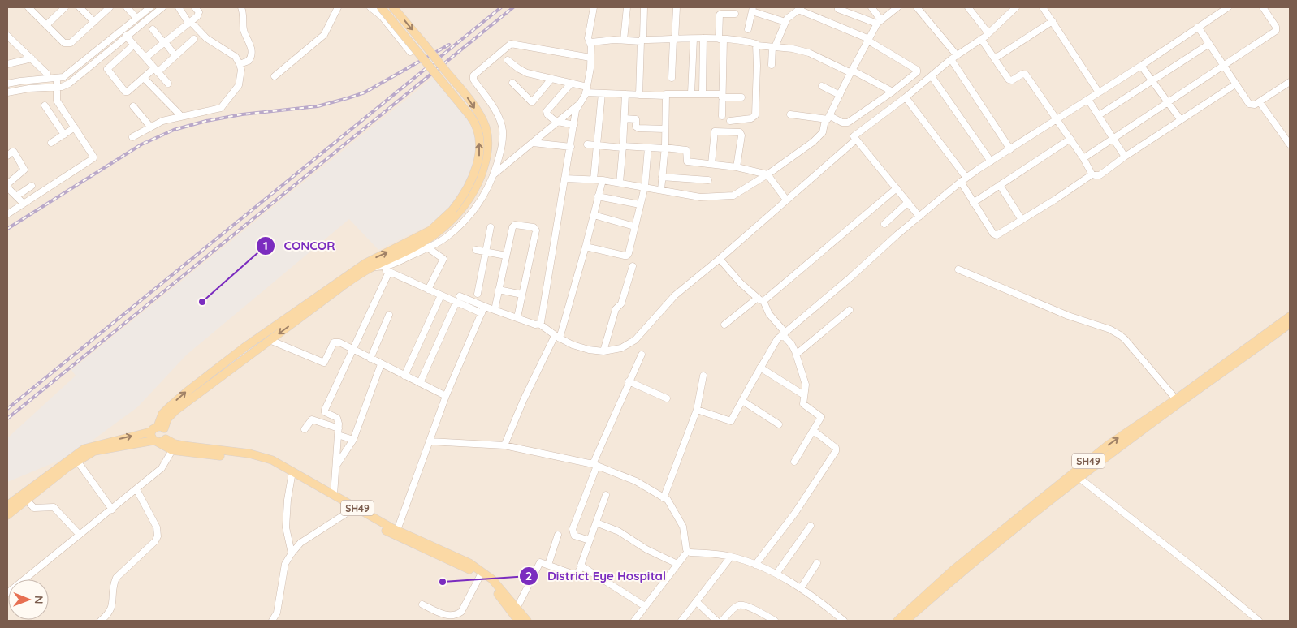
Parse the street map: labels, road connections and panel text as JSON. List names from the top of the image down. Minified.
{"streets":{"main road":["SH49"]},"places":["CONCOR","District Eye Hospital"],"north":"right"}
